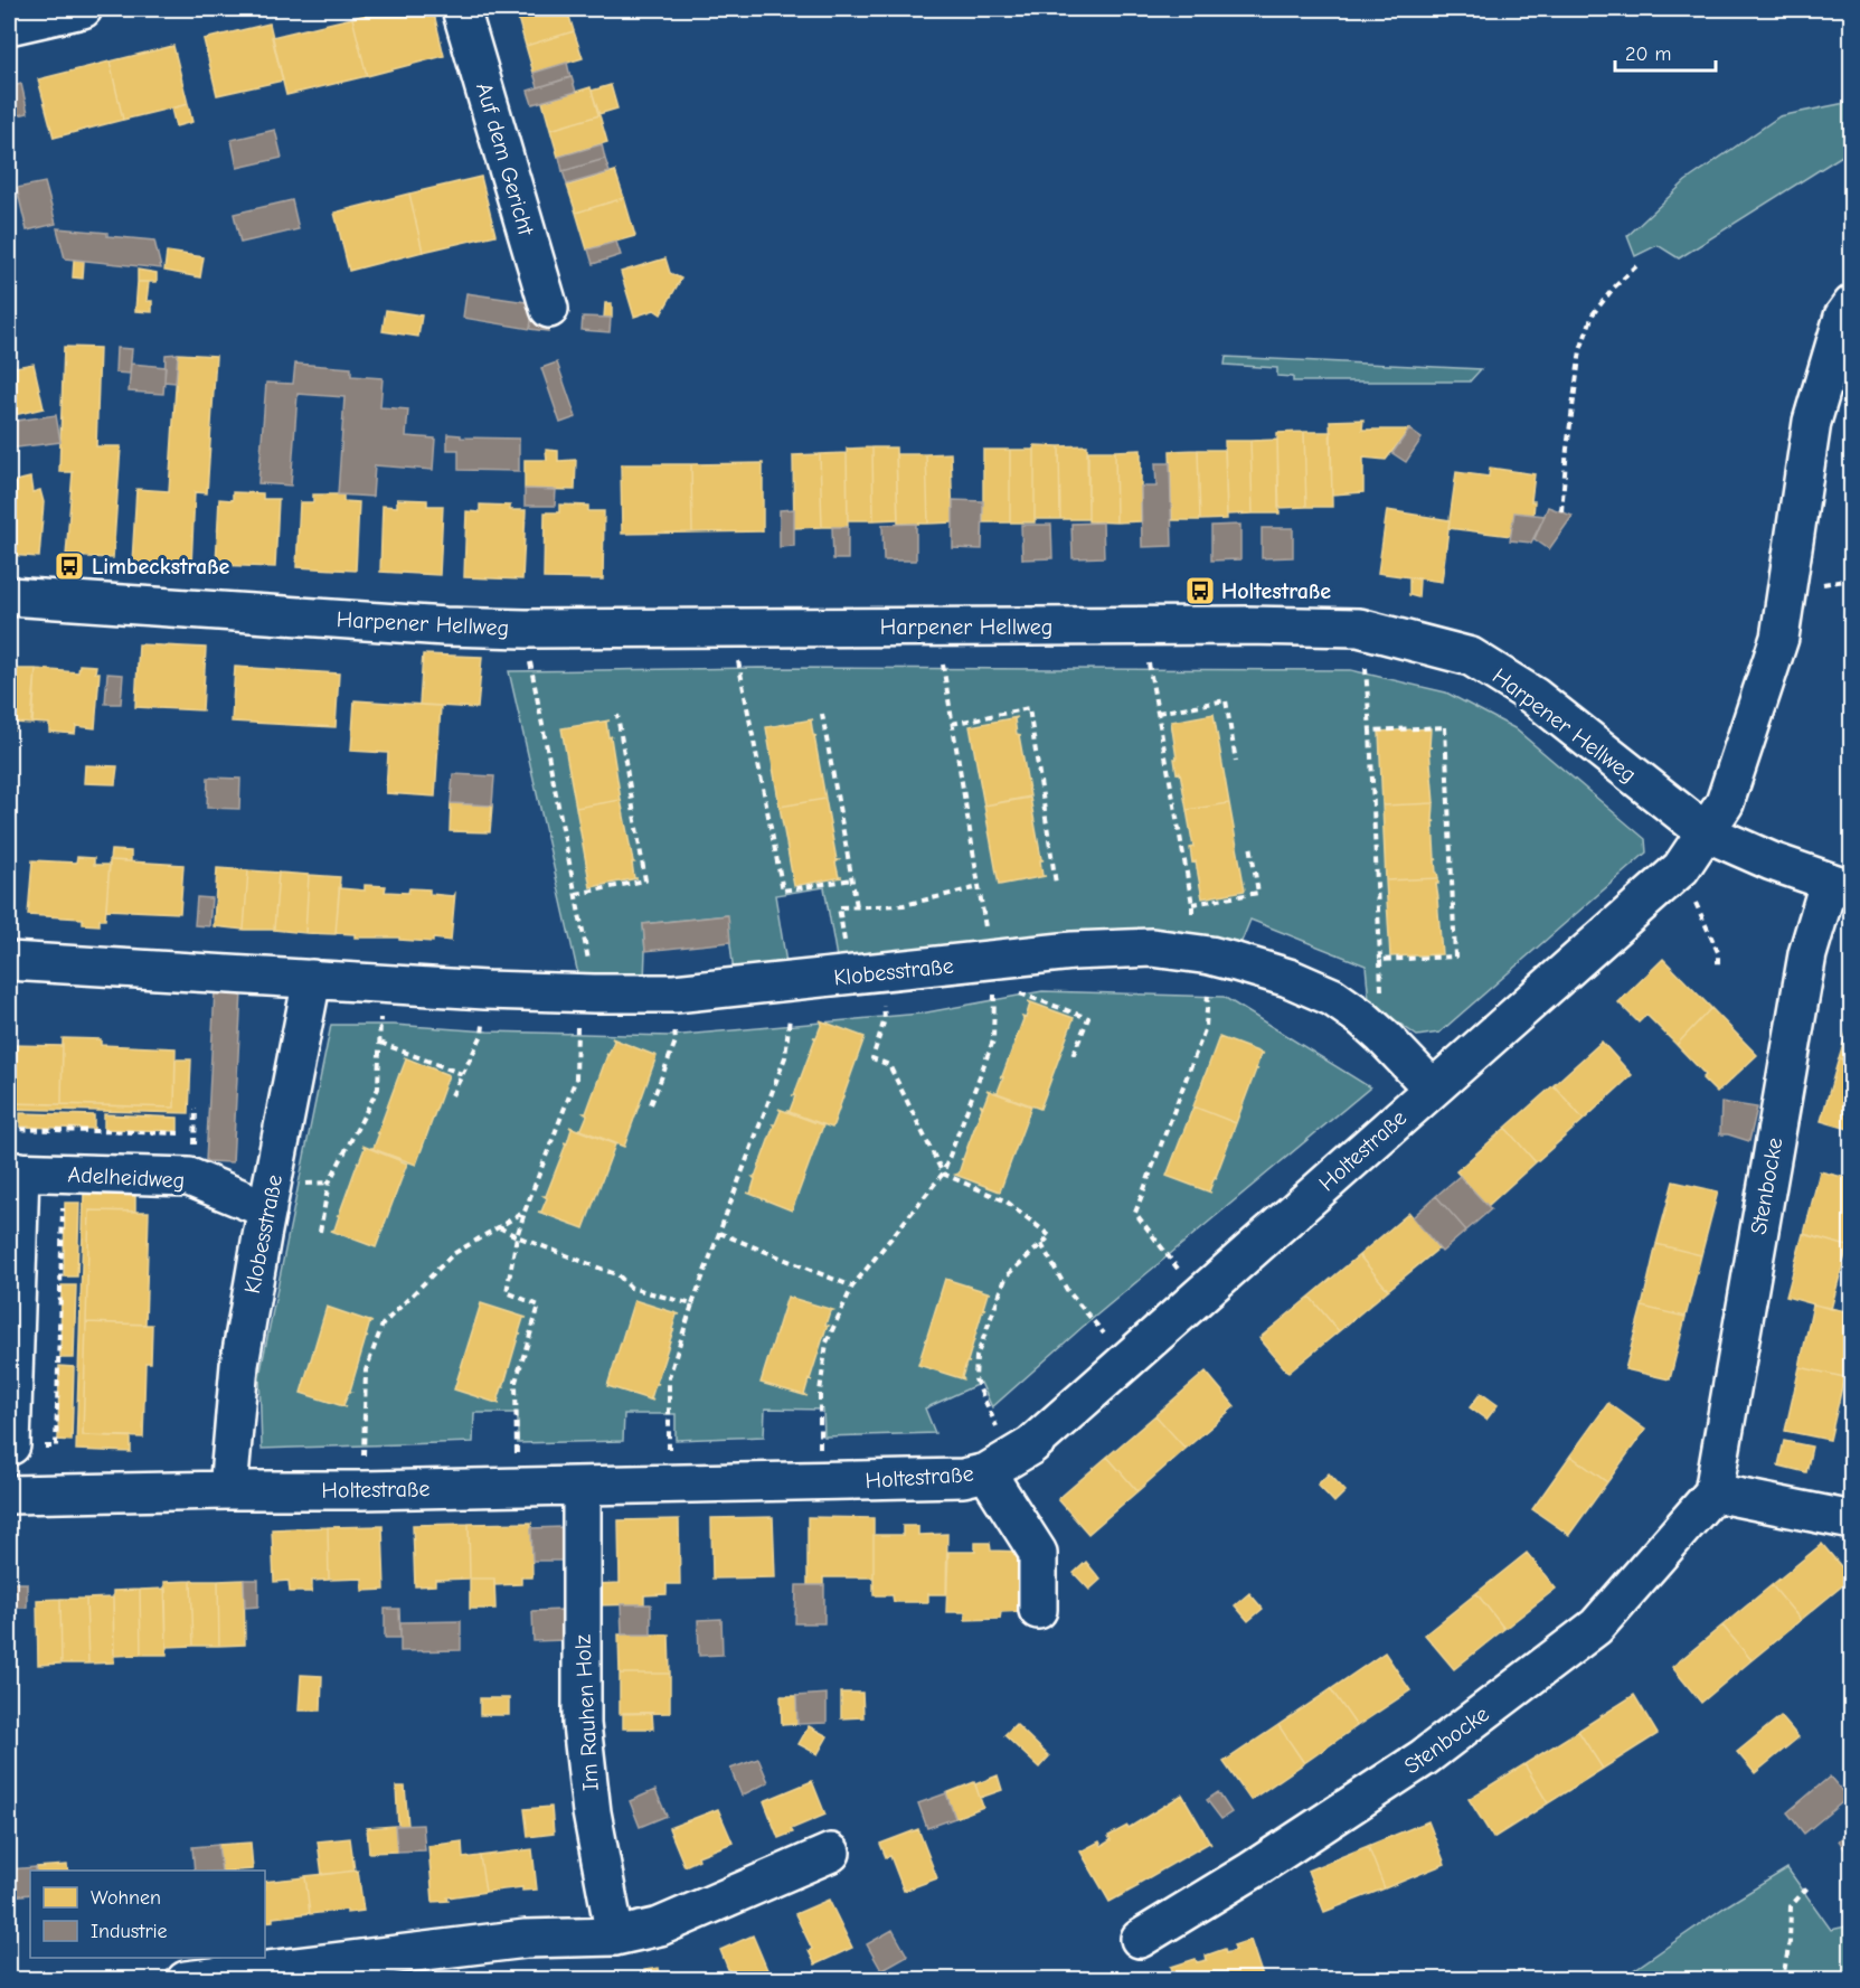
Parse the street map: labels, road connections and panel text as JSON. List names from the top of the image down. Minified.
{"streets":{"street":["Auf dem Gericht","Harpener Hellweg","Klobesstraße","Holtestraße","Adelheidweg","Stenbocke","Im Rauhen Holz"]},"crossings":[["Harpener Hellweg","Holtestraße"],["Harpener Hellweg","Stenbocke"],["Klobesstraße","Holtestraße"],["Klobesstraße","Adelheidweg"],["Holtestraße","Im Rauhen Holz"]],"places":{"bus stop":["Limbeckstraße","Holtestraße"]},"legend":["Wohnen","Industrie"],"scale_bar":"20 m"}
